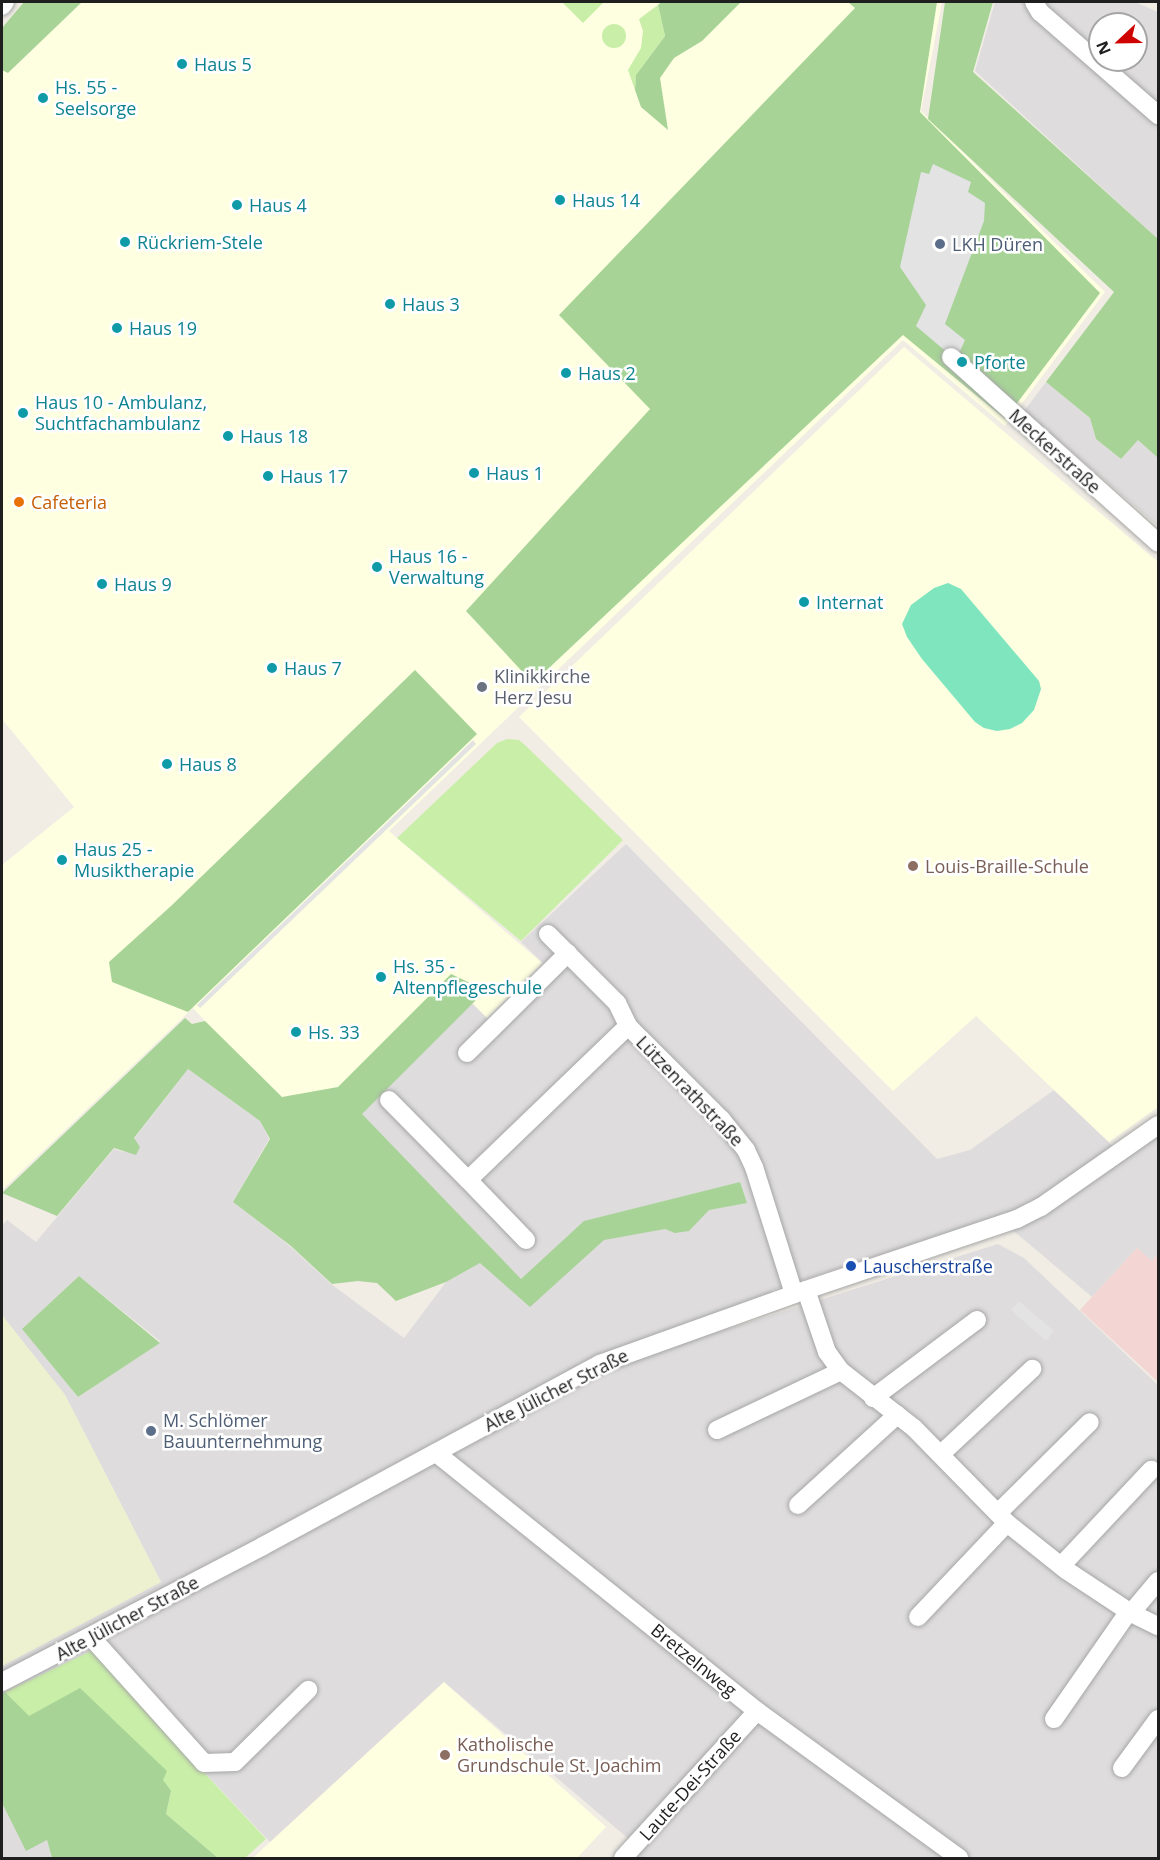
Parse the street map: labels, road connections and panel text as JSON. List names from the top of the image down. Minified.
{"streets":{"street":["Meckerstraße","Lützenrathstraße","Alte Jülicher Straße","Bretzelnweg","Laute-Dei-Straße"]},"crossings":[["Lützenrathstraße","Alte Jülicher Straße"],["Alte Jülicher Straße","Bretzelnweg"],["Bretzelnweg","Laute-Dei-Straße"]],"places":["Haus 5","Hs. 55 - Seelsorge","Haus 14","Haus 4","Rückriem-Stele","LKH Düren","Haus 3","Haus 19","Pforte","Haus 2","Haus 10 - Ambulanz, Suchtfachambulanz","Haus 18","Haus 1","Haus 17","Cafeteria","Haus 16 - Verwaltung","Haus 9","Internat","Haus 7","Klinikkirche Herz Jesu","Haus 8","Haus 25 - Musiktherapie","Louis-Braille-Schule","Hs. 35 - Altenpflegeschule","Hs. 33","Lauscherstraße","M. Schlömer Bauunternehmung","Katholische Grundschule St. Joachim"],"north":"left"}
